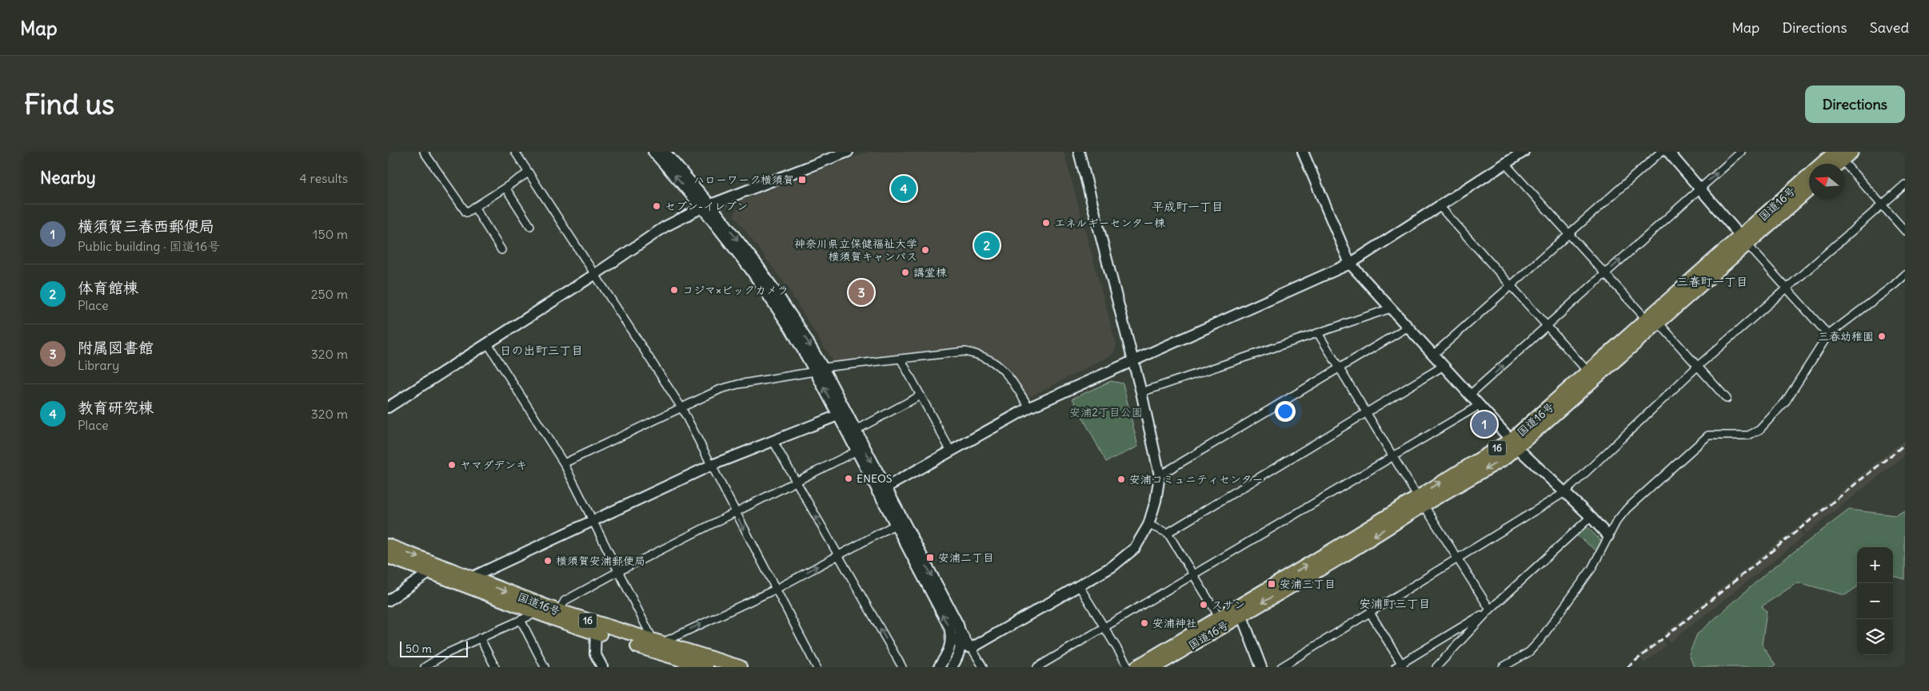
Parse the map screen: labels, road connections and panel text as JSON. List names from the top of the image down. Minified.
{"streets":{"highway":["国道16号","16"]},"districts":["平成町一丁目","三春町一丁目","日の出町三丁目","安浦町三丁目"],"parks":["安浦2丁目公園"],"places":{"transit":["ハローワーク横須賀","安浦二丁目","安浦三丁目"],"other":["セブン-イレブン","エネルギーセンター棟","神奈川県立保健福祉大学 横須賀キャンパス","講堂棟","コジマ×ビックカメラ","三春幼稚園","ヤマダデンキ","ENEOS","安浦コミュニティセンター","横須賀安浦郵便局","スサン","安浦神社"]},"scale_bar":"50 m","north":"left","page":{"header":"Map","nav":["Map","Directions","Saved"],"buttons":"Directions","title":"Find us","heading":["Nearby","4 results"],"pins":["4","2","3","1"],"list":[{"mark":"1","name":"横須賀三春西郵便局","note":"Public building · 国道16号","value":"150 m"},{"mark":"2","name":"体育館棟","note":"Place","value":"250 m"},{"mark":"3","name":"附属図書館","note":"Library","value":"320 m"},{"mark":"4","name":"教育研究棟","note":"Place","value":"320 m"}],"map_buttons":["+","−"],"scale":"50 m"}}
